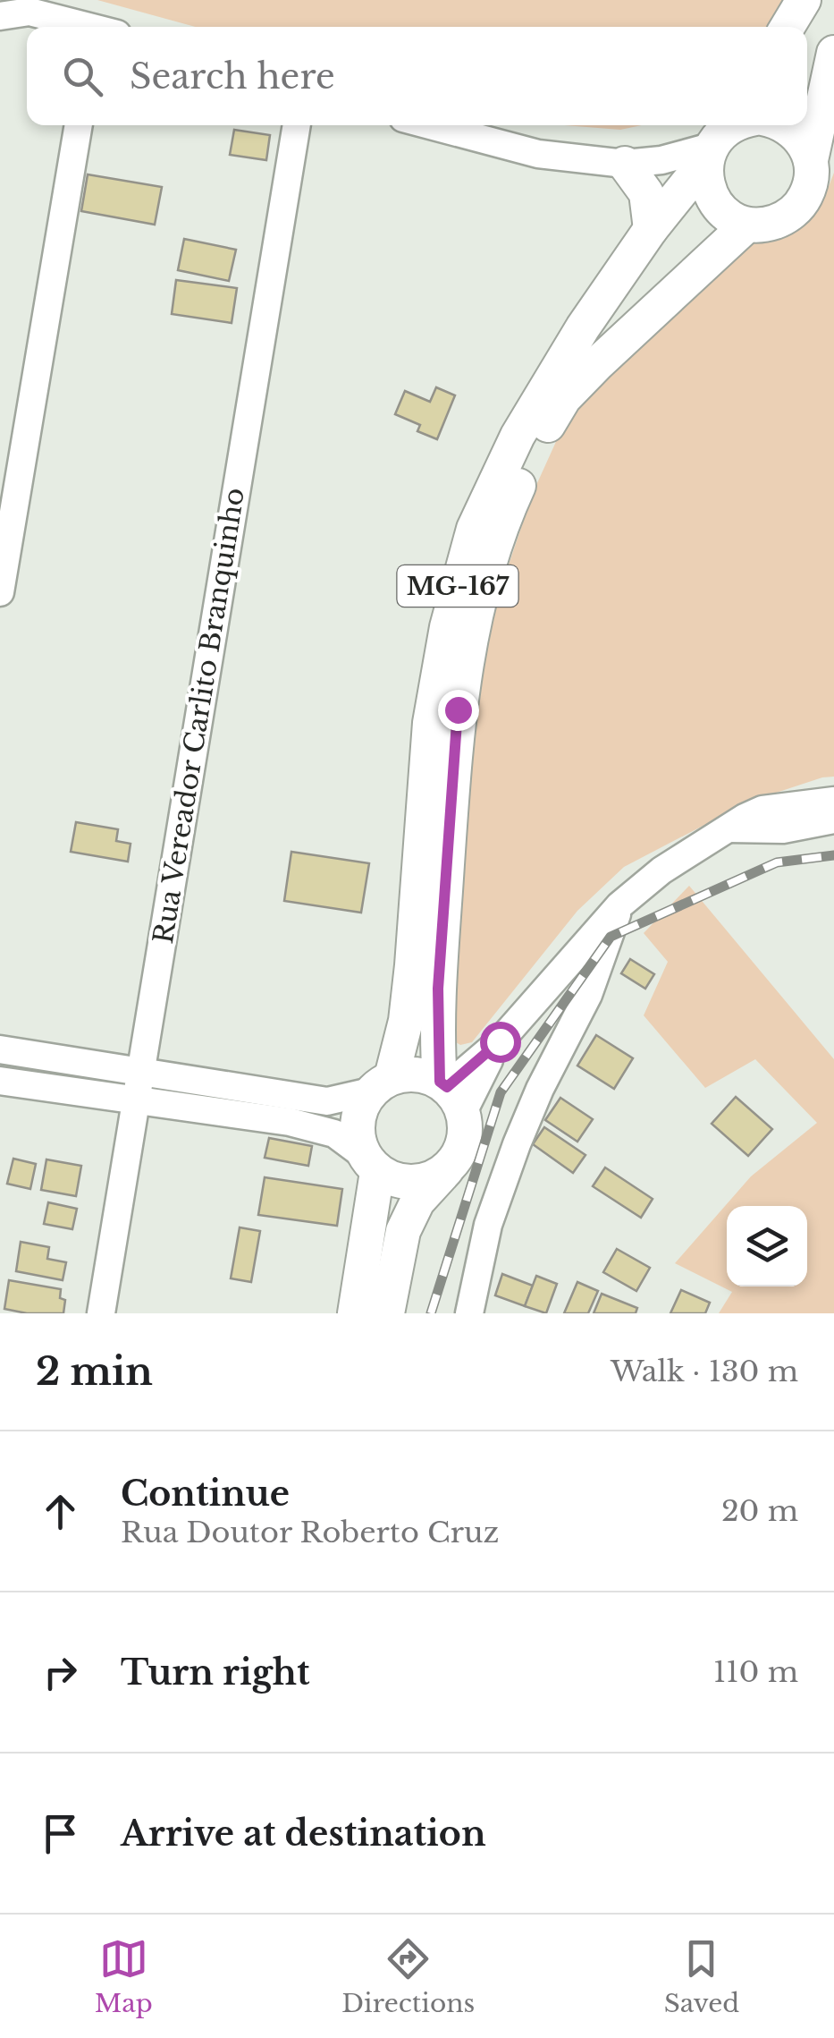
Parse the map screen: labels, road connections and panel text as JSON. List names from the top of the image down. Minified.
{"streets":{"main road":["MG-167"],"street":["Rua Vereador Carlito Branquinho"]},"page":{"search":"Search here","heading":["2 min","Walk · 130 m"],"list":[["Continue","Rua Doutor Roberto Cruz","20 m"],["Turn right","110 m"],"Arrive at destination"],"nav":["Map","Directions","Saved"]}}
